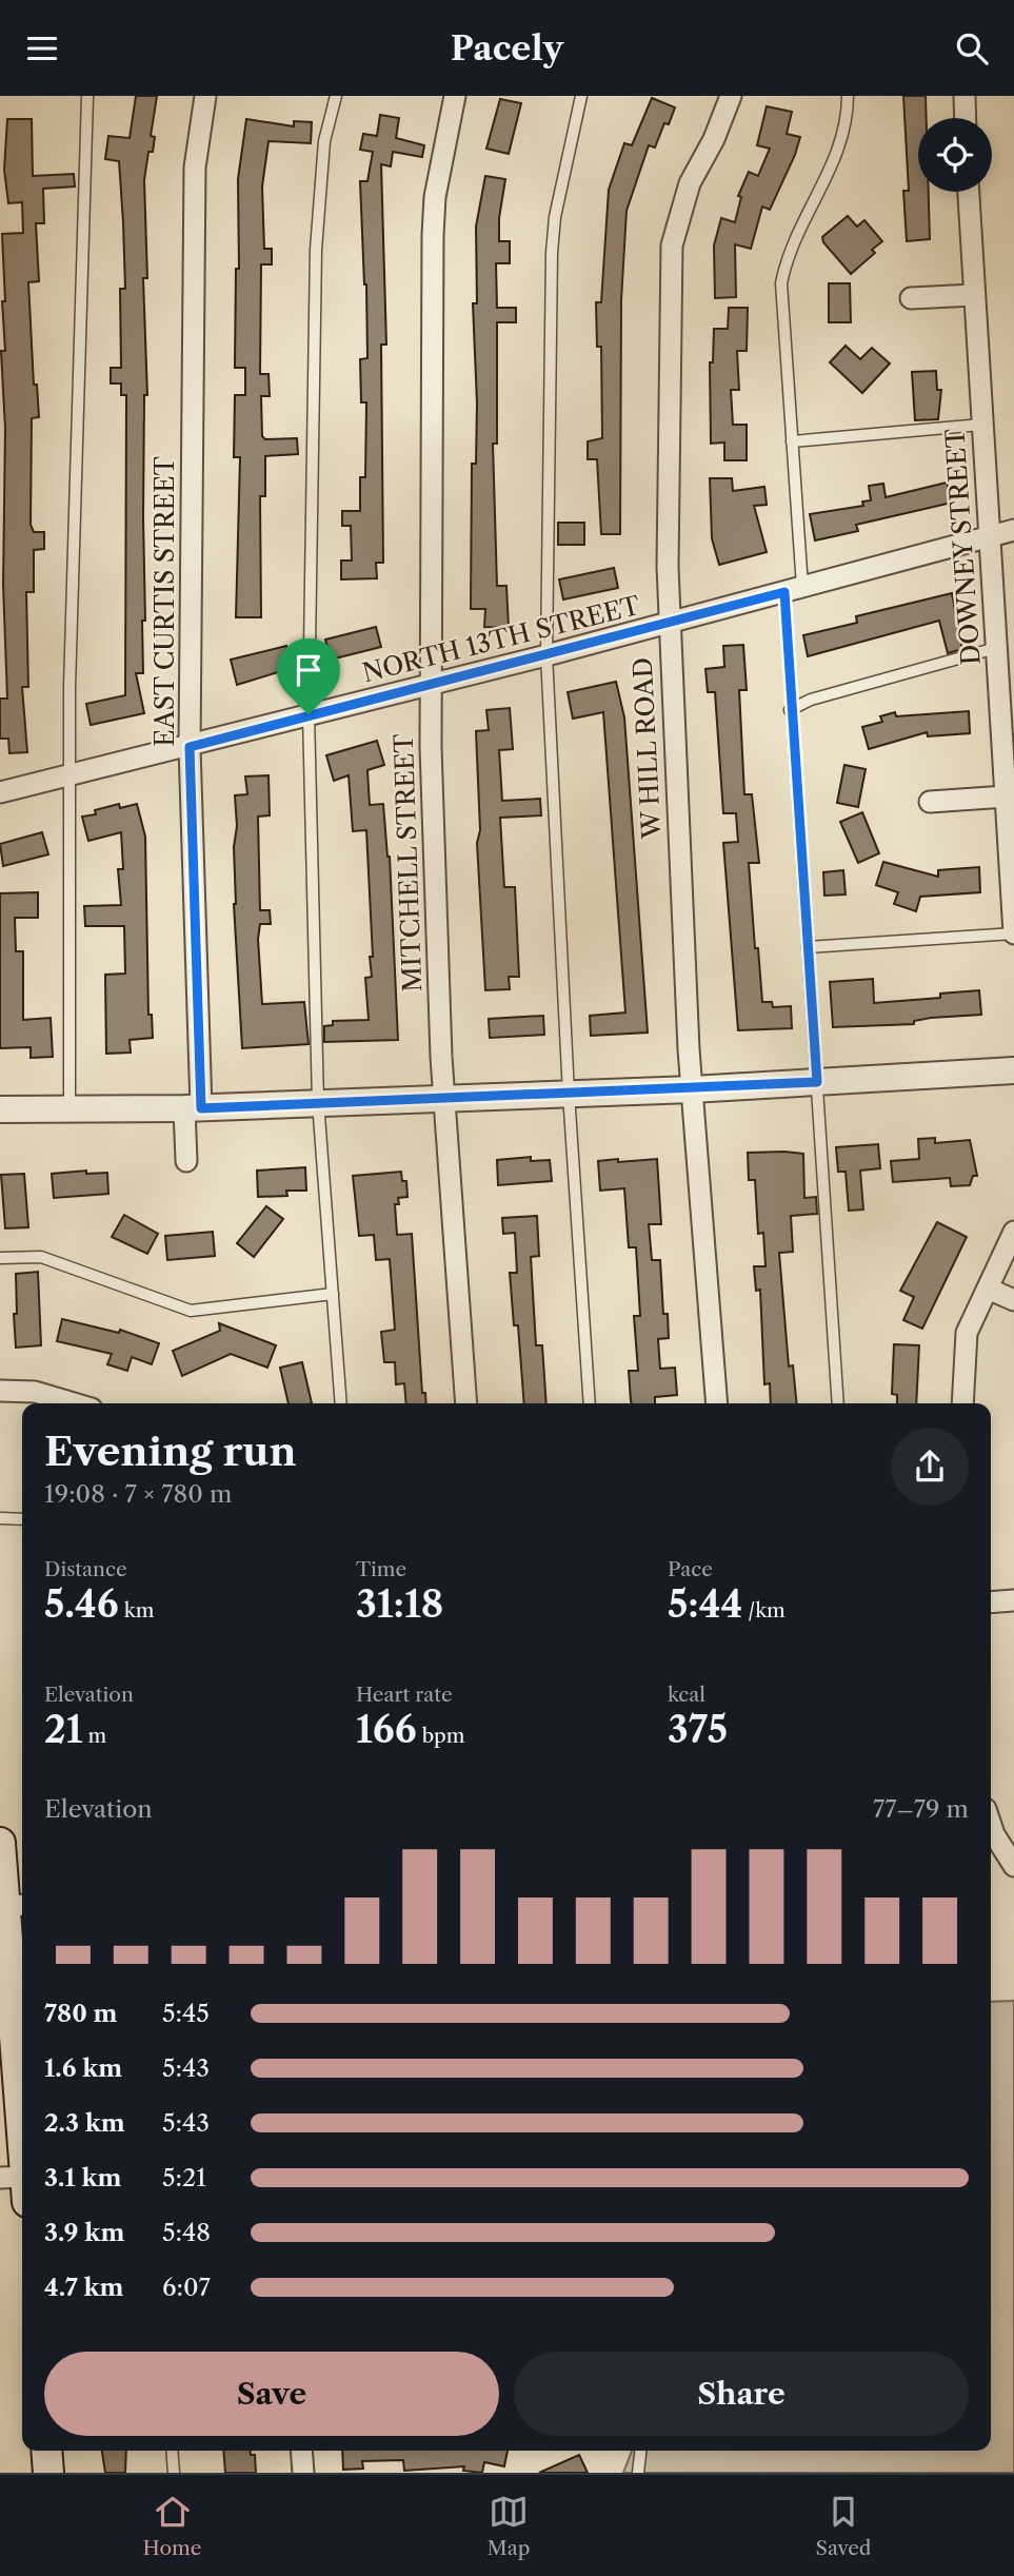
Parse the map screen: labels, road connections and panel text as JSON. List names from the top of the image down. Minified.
{"streets":{"street":["DOWNEY STREET","EAST CURTIS STREET","NORTH 13TH STREET","W HILL ROAD","MITCHELL STREET"]},"crossings":[["DOWNEY STREET","NORTH 13TH STREET"],["EAST CURTIS STREET","NORTH 13TH STREET"],["NORTH 13TH STREET","W HILL ROAD"],["NORTH 13TH STREET","MITCHELL STREET"]],"page":{"header":"Pacely","heading":["Evening run","19:08 · 7 × 780 m"],"stats":[["Distance","5.46 km"],["Time","31:18"],["Pace","5:44 /km"],["Elevation","21 m"],["Heart rate","166 bpm"],["kcal","375"]],"chart":["Elevation","77–79 m"],"list":[{"name":"780 m","note":"5:45"},{"name":"1.6 km","note":"5:43"},{"name":"2.3 km","note":"5:43"},{"name":"3.1 km","note":"5:21"},{"name":"3.9 km","note":"5:48"},{"name":"4.7 km","note":"6:07"}],"buttons":["Save","Share"],"tabs":["Home","Map","Saved"]}}
